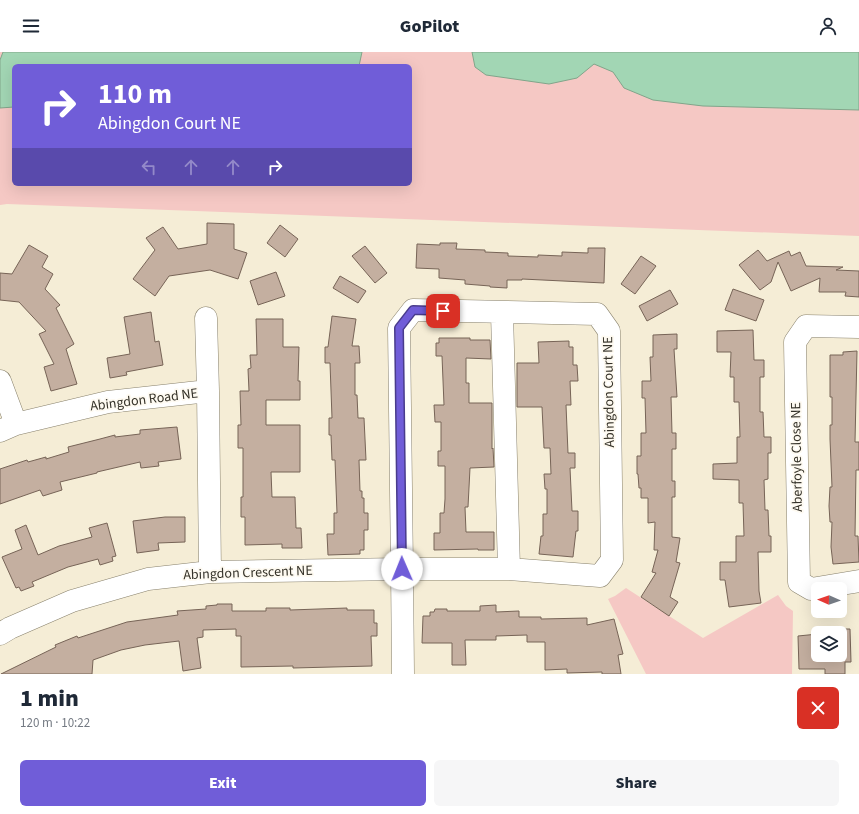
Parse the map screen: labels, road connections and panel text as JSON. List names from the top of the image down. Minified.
{"streets":{"street":["Abingdon Court NE","Abingdon Road NE","Aberfoyle Close NE","Abingdon Crescent NE"]},"crossings":[["Abingdon Court NE","Abingdon Crescent NE"],["Abingdon Road NE","Abingdon Crescent NE"]],"north":"left","page":{"header":"GoPilot","turn":["110 m","Abingdon Court NE"],"heading":["1 min","120 m · 10:22"],"buttons":["Exit","Share"]}}
